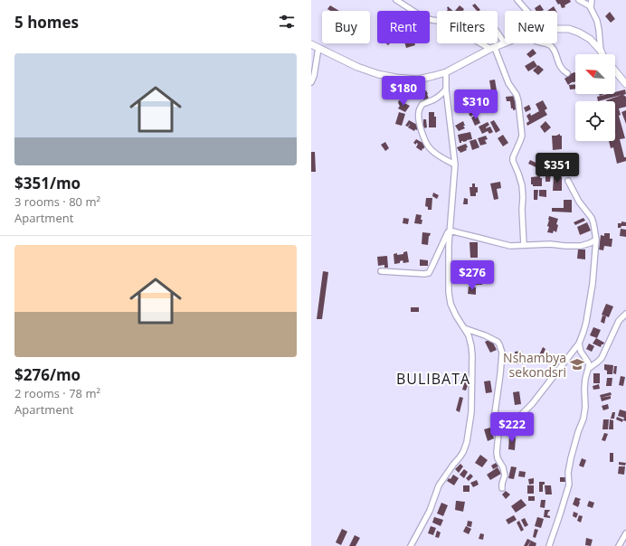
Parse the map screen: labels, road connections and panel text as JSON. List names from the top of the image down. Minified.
{"districts":["BULIBATA"],"places":{"school or university":["Nshambya sekondsri"]},"north":"top left","page":{"heading":"5 homes","chip":["Buy","Rent","Filters","New"],"list":[{"name":"$351/mo","note":"3 rooms · 80 m² · Apartment"},{"name":"$276/mo","note":"2 rooms · 78 m² · Apartment"}],"price":["$180","$310","$351","$276","$222"]}}
